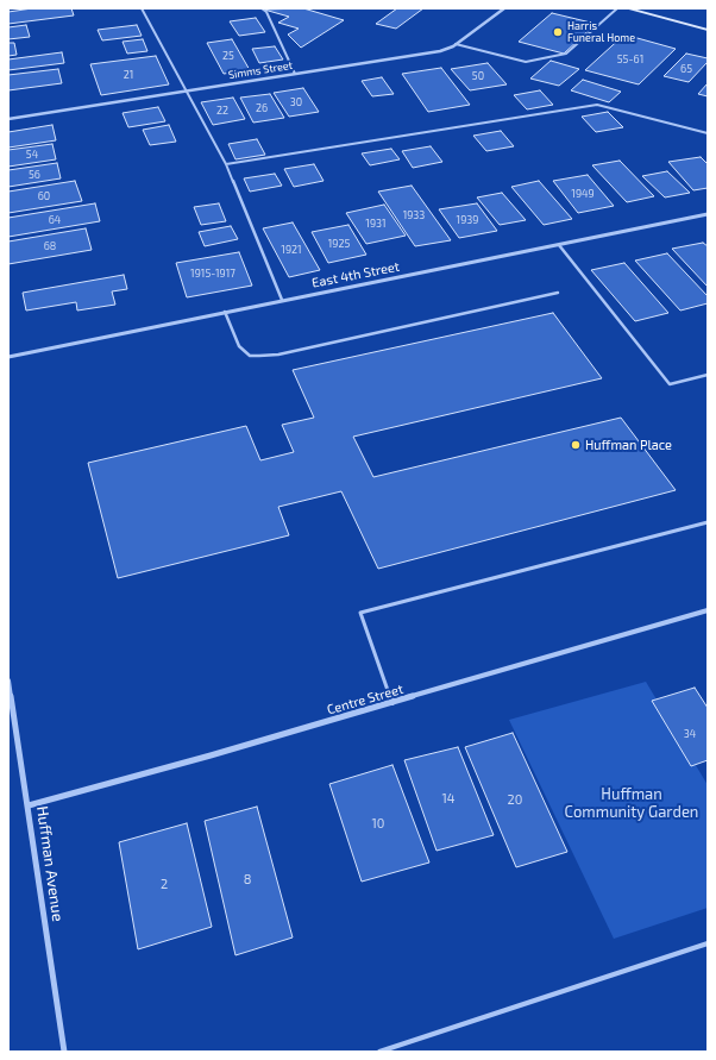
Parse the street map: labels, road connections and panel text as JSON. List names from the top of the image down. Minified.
{"streets":{"street":["Simms Street","East 4th Street","Centre Street","Huffman Avenue"]},"crossings":[["Centre Street","Huffman Avenue"]],"parks":["Huffman Community Garden"],"places":["Harris Funeral Home","Huffman Place"],"house_numbers":["25","55-61","65","21","50","30","26","22","54","56","1949","60","1933","64","1939","1931","1925","68","1921","1915-1917","34","14","20","10","8","2"]}
